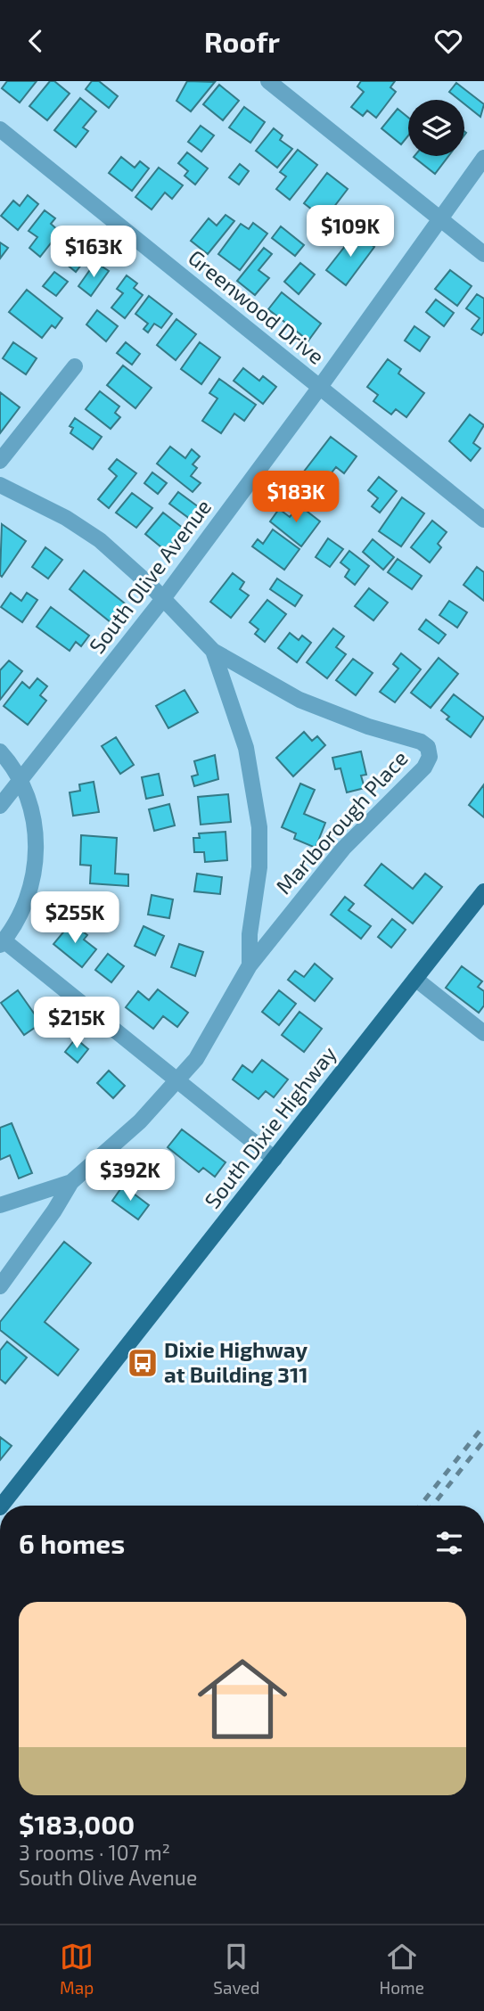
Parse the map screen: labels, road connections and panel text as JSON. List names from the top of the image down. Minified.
{"streets":{"main road":["South Dixie Highway"],"street":["Greenwood Drive","South Olive Avenue","Marlborough Place"]},"crossings":[["Greenwood Drive","South Olive Avenue"]],"places":{"bus stop":["Dixie Highway at Building 311"]},"page":{"header":"Roofr","price":["$109K","$163K","$183K","$255K","$215K","$392K"],"heading":"6 homes","list":[{"name":"$183,000","note":"3 rooms · 107 m² · South Olive Avenue"}],"tabs":["Map","Saved","Home"]}}
